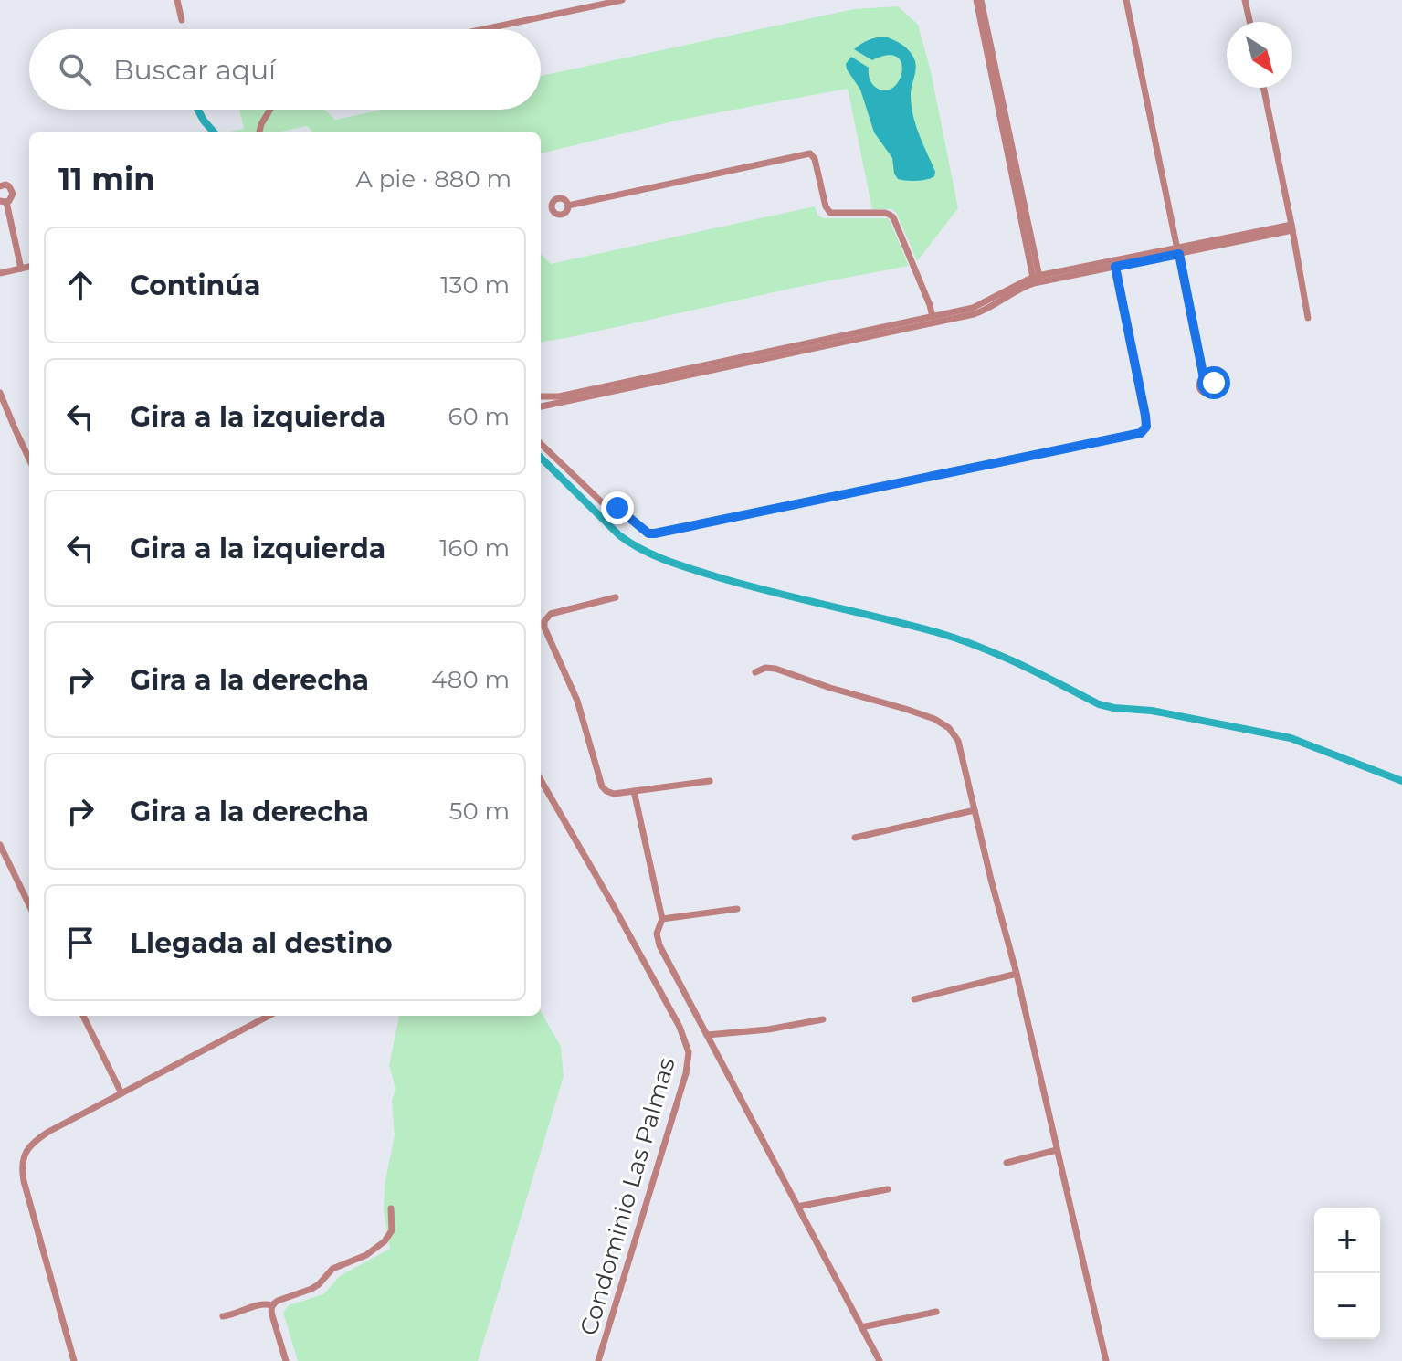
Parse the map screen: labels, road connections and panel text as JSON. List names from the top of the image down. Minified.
{"streets":{"street":["Condominio Las Palmas"]},"north":"bottom right","page":{"search":"Buscar aquí","heading":["11 min","A pie · 880 m"],"list":[["Continúa","130 m"],["Gira a la izquierda","60 m"],["Gira a la izquierda","160 m"],["Gira a la derecha","480 m"],["Gira a la derecha","50 m"],"Llegada al destino"],"map_buttons":["+","−"]}}
